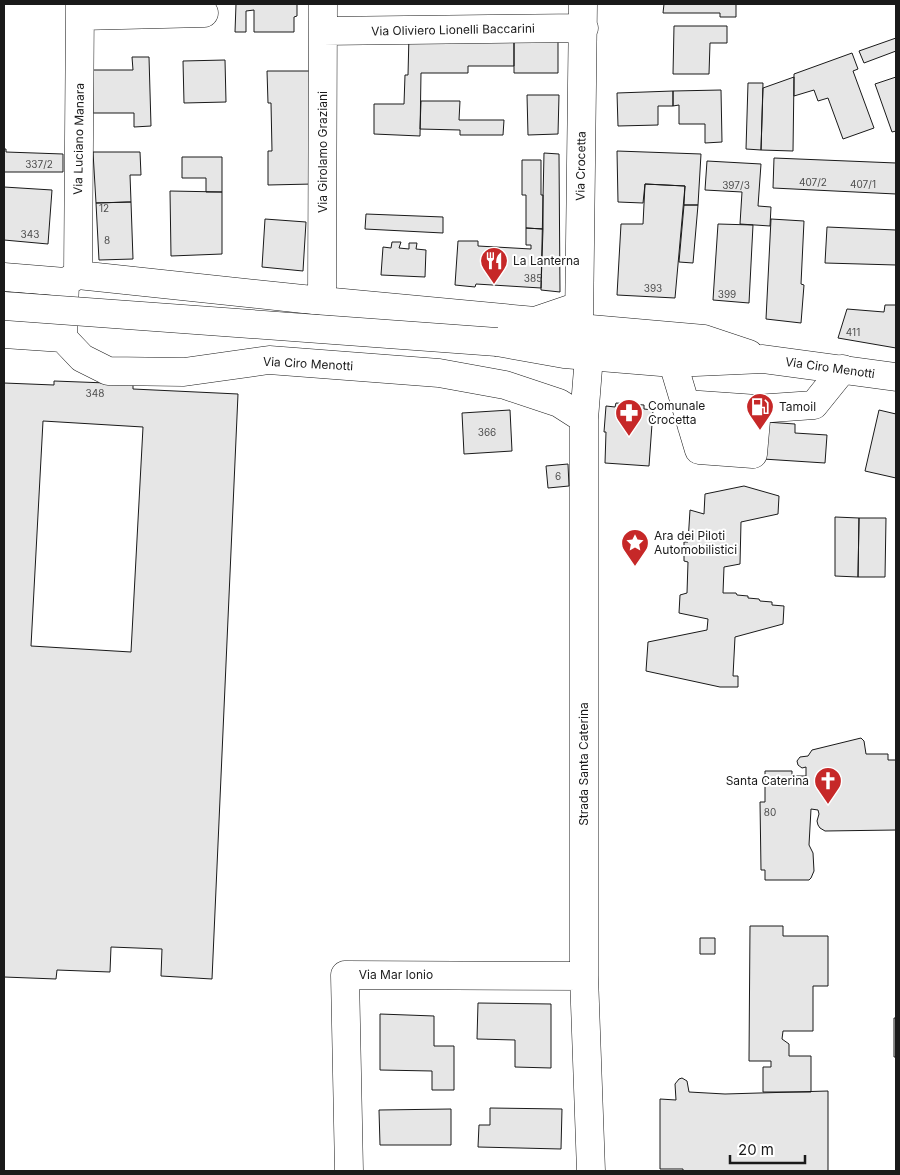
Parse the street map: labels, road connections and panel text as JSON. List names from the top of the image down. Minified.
{"streets":{"street":["Via Oliviero Lionelli Baccarini","Via Luciano Manara","Via Girolamo Graziani","Via Crocetta","Via Ciro Menotti","Strada Santa Caterina","Via Mar Ionio"]},"crossings":[["Via Oliviero Lionelli Baccarini","Via Girolamo Graziani"],["Via Oliviero Lionelli Baccarini","Via Crocetta"],["Via Luciano Manara","Via Ciro Menotti"],["Via Girolamo Graziani","Via Ciro Menotti"],["Via Crocetta","Via Ciro Menotti"],["Via Ciro Menotti","Strada Santa Caterina"],["Strada Santa Caterina","Via Mar Ionio"]],"places":{"restaurant":["La Lanterna"],"fuel station":["Tamoil"],"pharmacy":["Comunale Crocetta"],"place":["Ara dei Piloti Automobilistici"],"church":["Santa Caterina"]},"house_numbers":["337/2","407/2","407/1","397/3","12","343","8","385","393","399","411","348","366","6","80"],"scale_bar":"20 m"}
